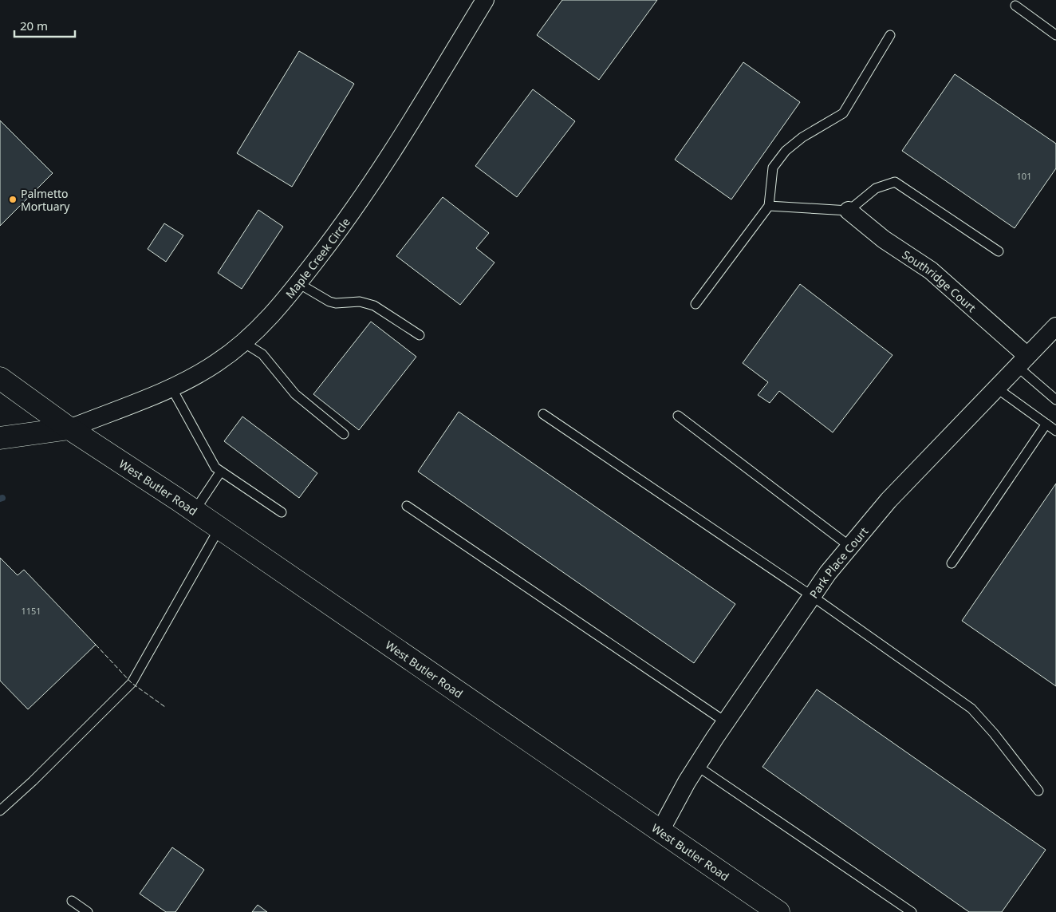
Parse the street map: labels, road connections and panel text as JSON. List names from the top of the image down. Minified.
{"streets":{"main road":["West Butler Road"],"street":["Maple Creek Circle","Southridge Court","Park Place Court"]},"crossings":[["Maple Creek Circle","West Butler Road"],["Southridge Court","Park Place Court"],["West Butler Road","Park Place Court"]],"places":["Palmetto Mortuary"],"house_numbers":["101","1151"],"scale_bar":"20 m"}
